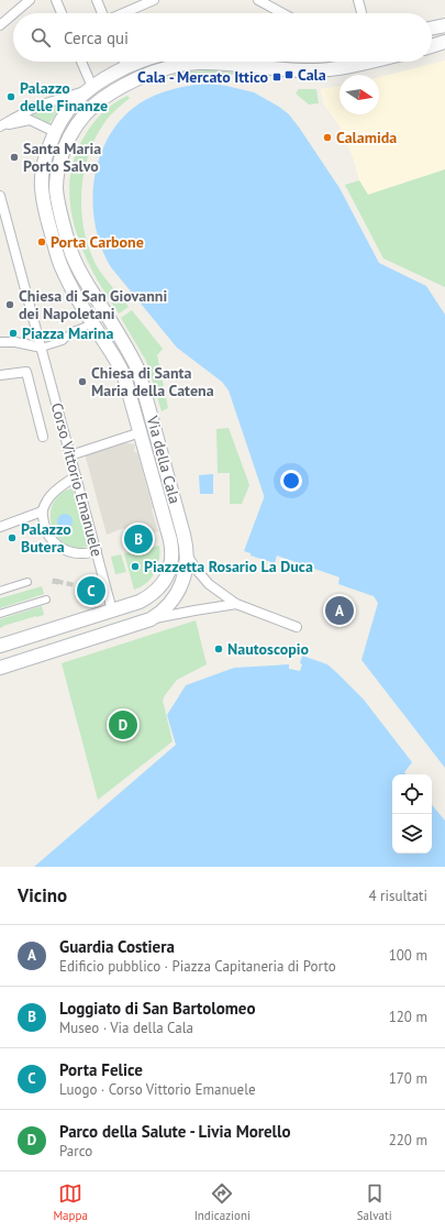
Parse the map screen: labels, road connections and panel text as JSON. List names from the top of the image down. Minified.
{"streets":{"main road":["Via della Cala"],"street":["Corso Vittorio Emanuele"]},"crossings":[["Via della Cala","Corso Vittorio Emanuele"]],"places":{"transit":["Cala","Cala - Mercato Ittico"],"other":["Palazzo delle Finanze","Calamida","Santa Maria Porto Salvo","Porta Carbone","Chiesa di San Giovanni dei Napoletani","Piazza Marina","Chiesa di Santa Maria della Catena","Palazzo Butera","Piazzetta Rosario La Duca","Nautoscopio"]},"north":"right","page":{"search":"Cerca qui","pins":["B","C","A","D"],"heading":["Vicino","4 risultati"],"list":[{"mark":"A","name":"Guardia Costiera","note":"Edificio pubblico · Piazza Capitaneria di Porto","value":"100 m"},{"mark":"B","name":"Loggiato di San Bartolomeo","note":"Museo · Via della Cala","value":"120 m"},{"mark":"C","name":"Porta Felice","note":"Luogo · Corso Vittorio Emanuele","value":"170 m"},{"mark":"D","name":"Parco della Salute - Livia Morello","note":"Parco","value":"220 m"}],"nav":["Mappa","Indicazioni","Salvati"]}}
